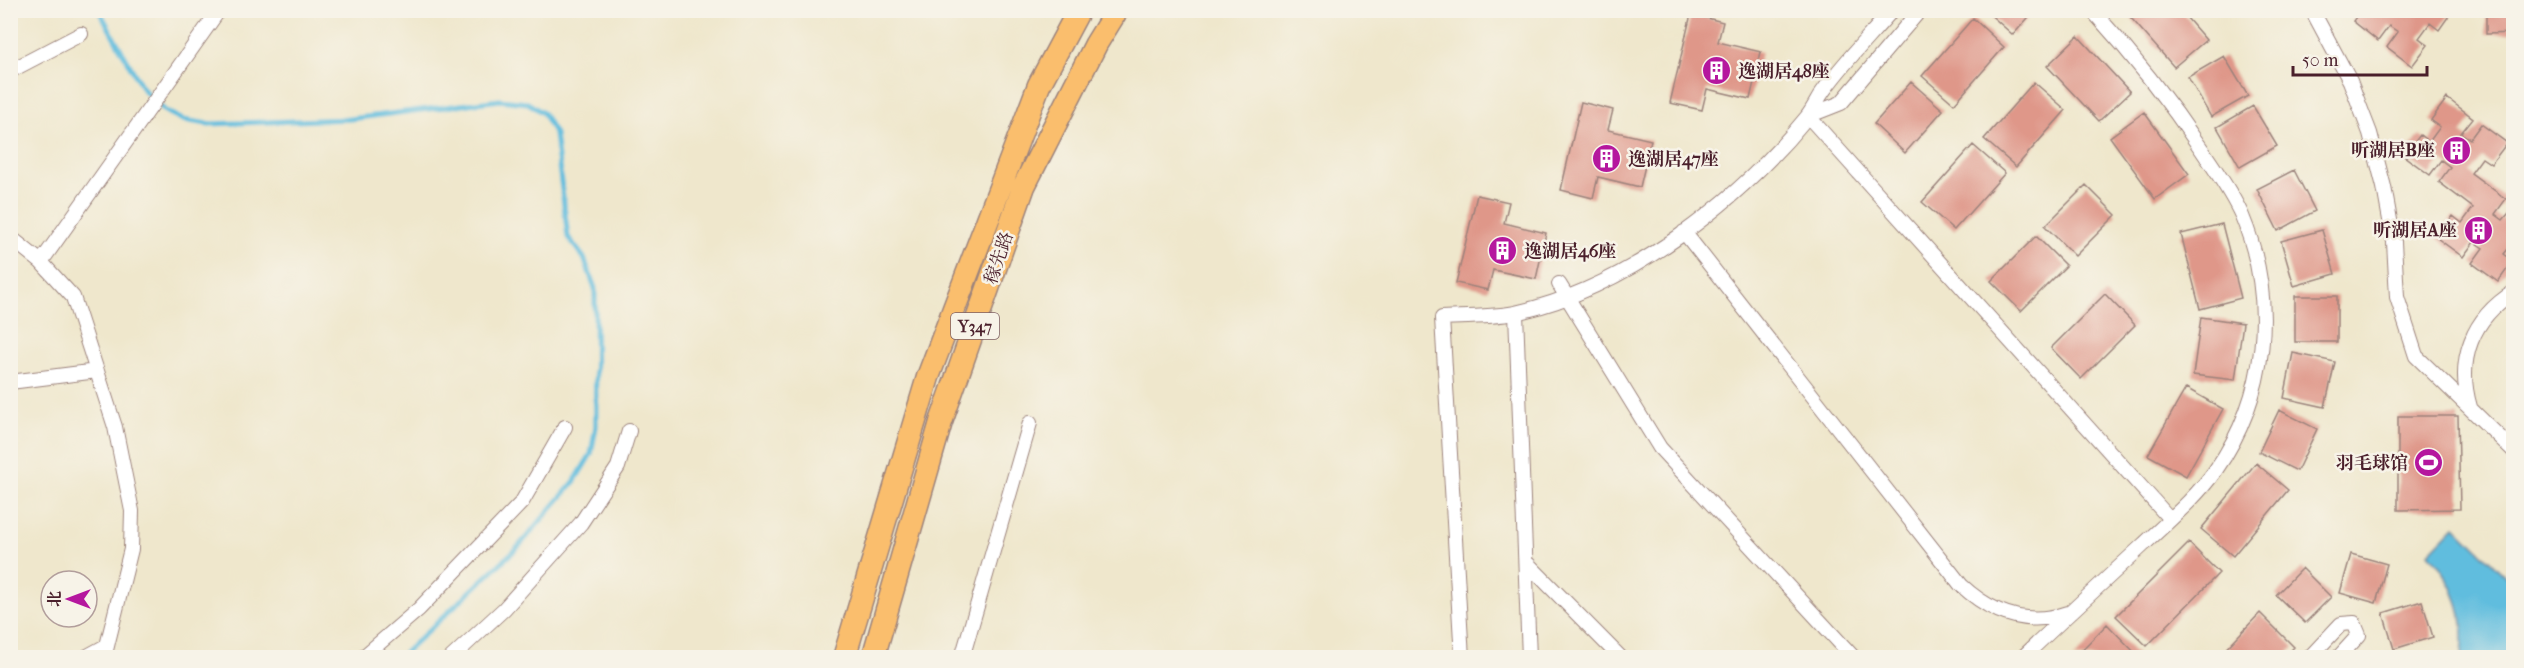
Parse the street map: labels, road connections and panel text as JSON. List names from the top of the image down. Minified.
{"streets":{"main road":["稼先路","Y347"]},"places":{"building":["逸湖居48座","听湖居B座","逸湖居47座","听湖居A座","逸湖居46座"],"sports":["羽毛球馆"]},"scale_bar":"50 m","north":"left"}
